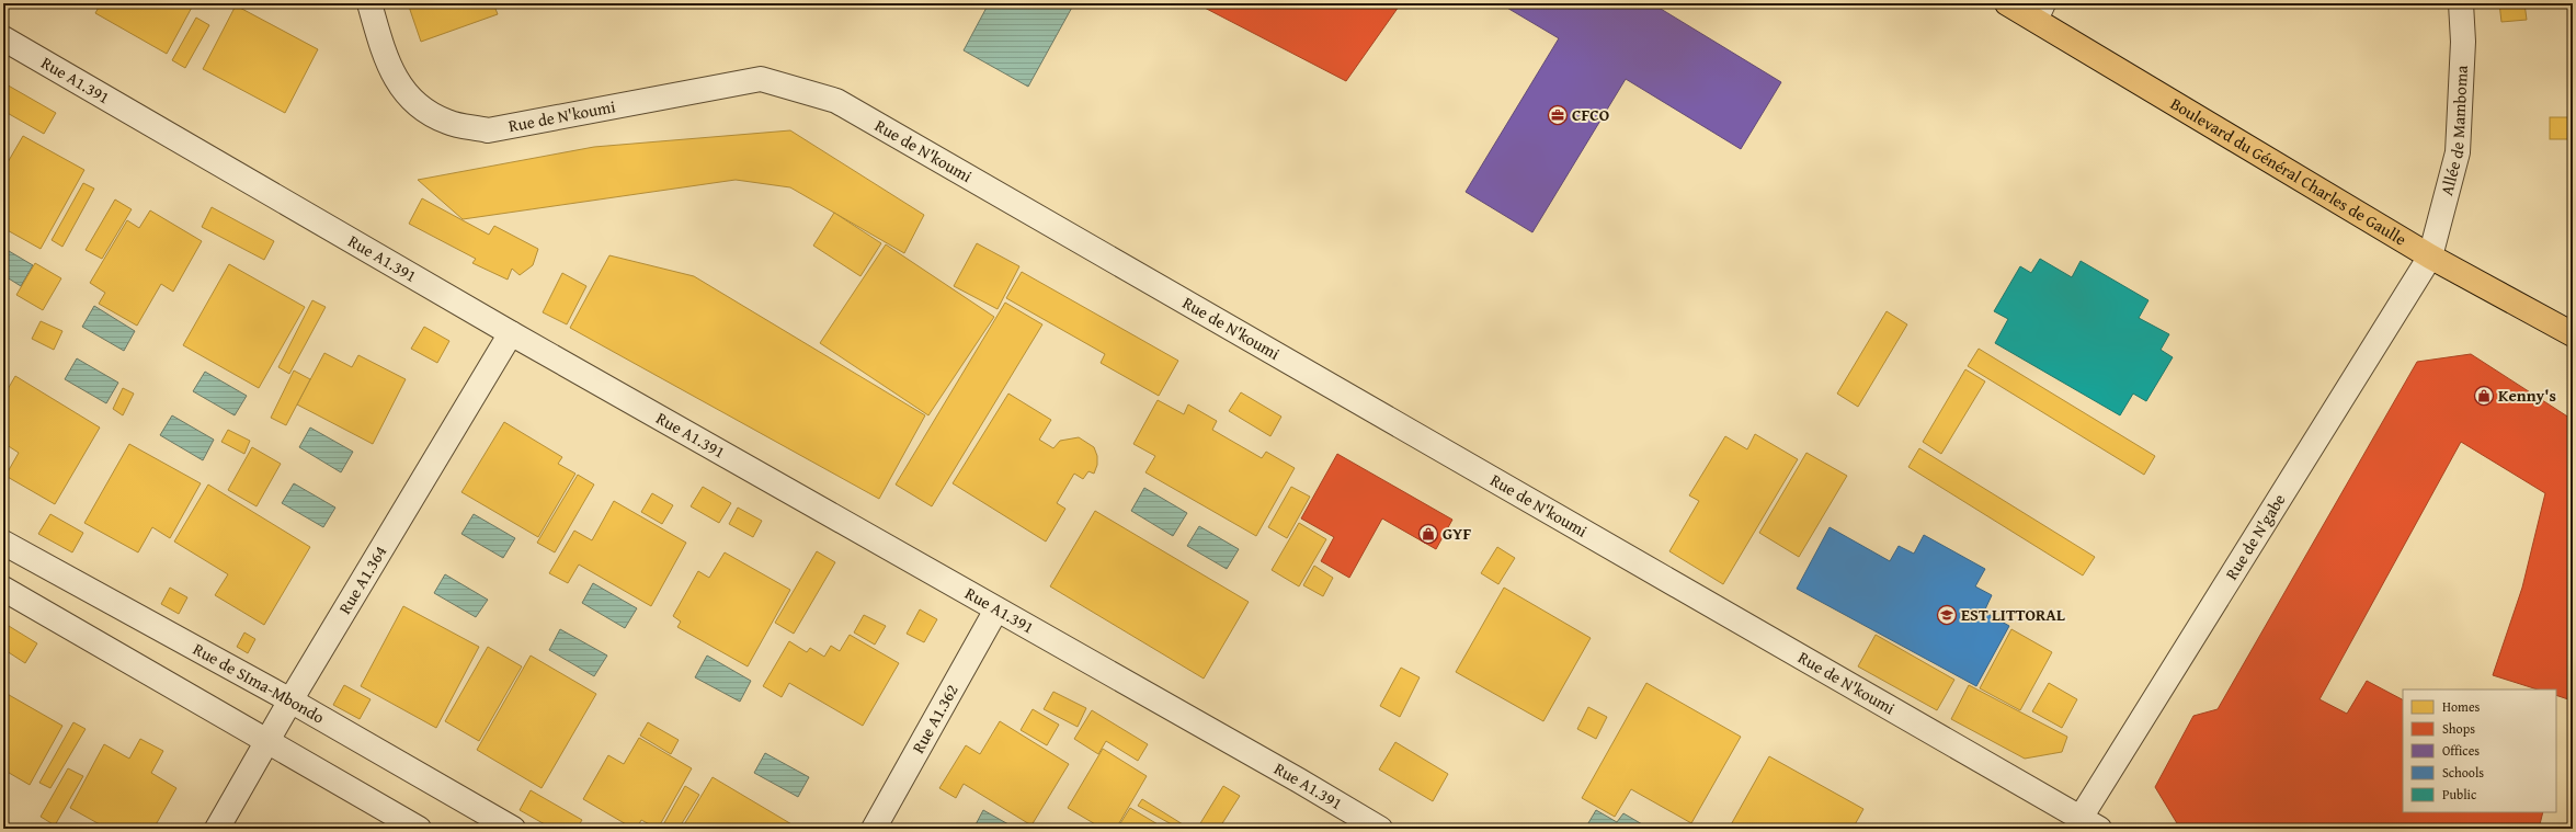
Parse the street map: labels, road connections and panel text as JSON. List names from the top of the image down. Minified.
{"streets":{"main road":["Boulevard du Général Charles de Gaulle"],"street":["Rue A1.391","Rue de N'koumi","Allée de Mamboma","Rue de N'gabe","Rue A1.364","Rue de SIma-Mbondo","Rue A1.362"]},"crossings":[["Rue A1.391","Rue A1.364"],["Rue A1.391","Rue A1.362"],["Rue de N'koumi","Rue de N'gabe"],["Allée de Mamboma","Boulevard du Général Charles de Gaulle"],["Allée de Mamboma","Rue de N'gabe"],["Boulevard du Général Charles de Gaulle","Rue de N'gabe"],["Rue A1.364","Rue de SIma-Mbondo"]],"places":{"office":["CFCO"],"shop":["Kenny's","GYF"],"school or university":["EST LITTORAL"]},"legend":["Homes","Shops","Offices","Schools","Public"]}
